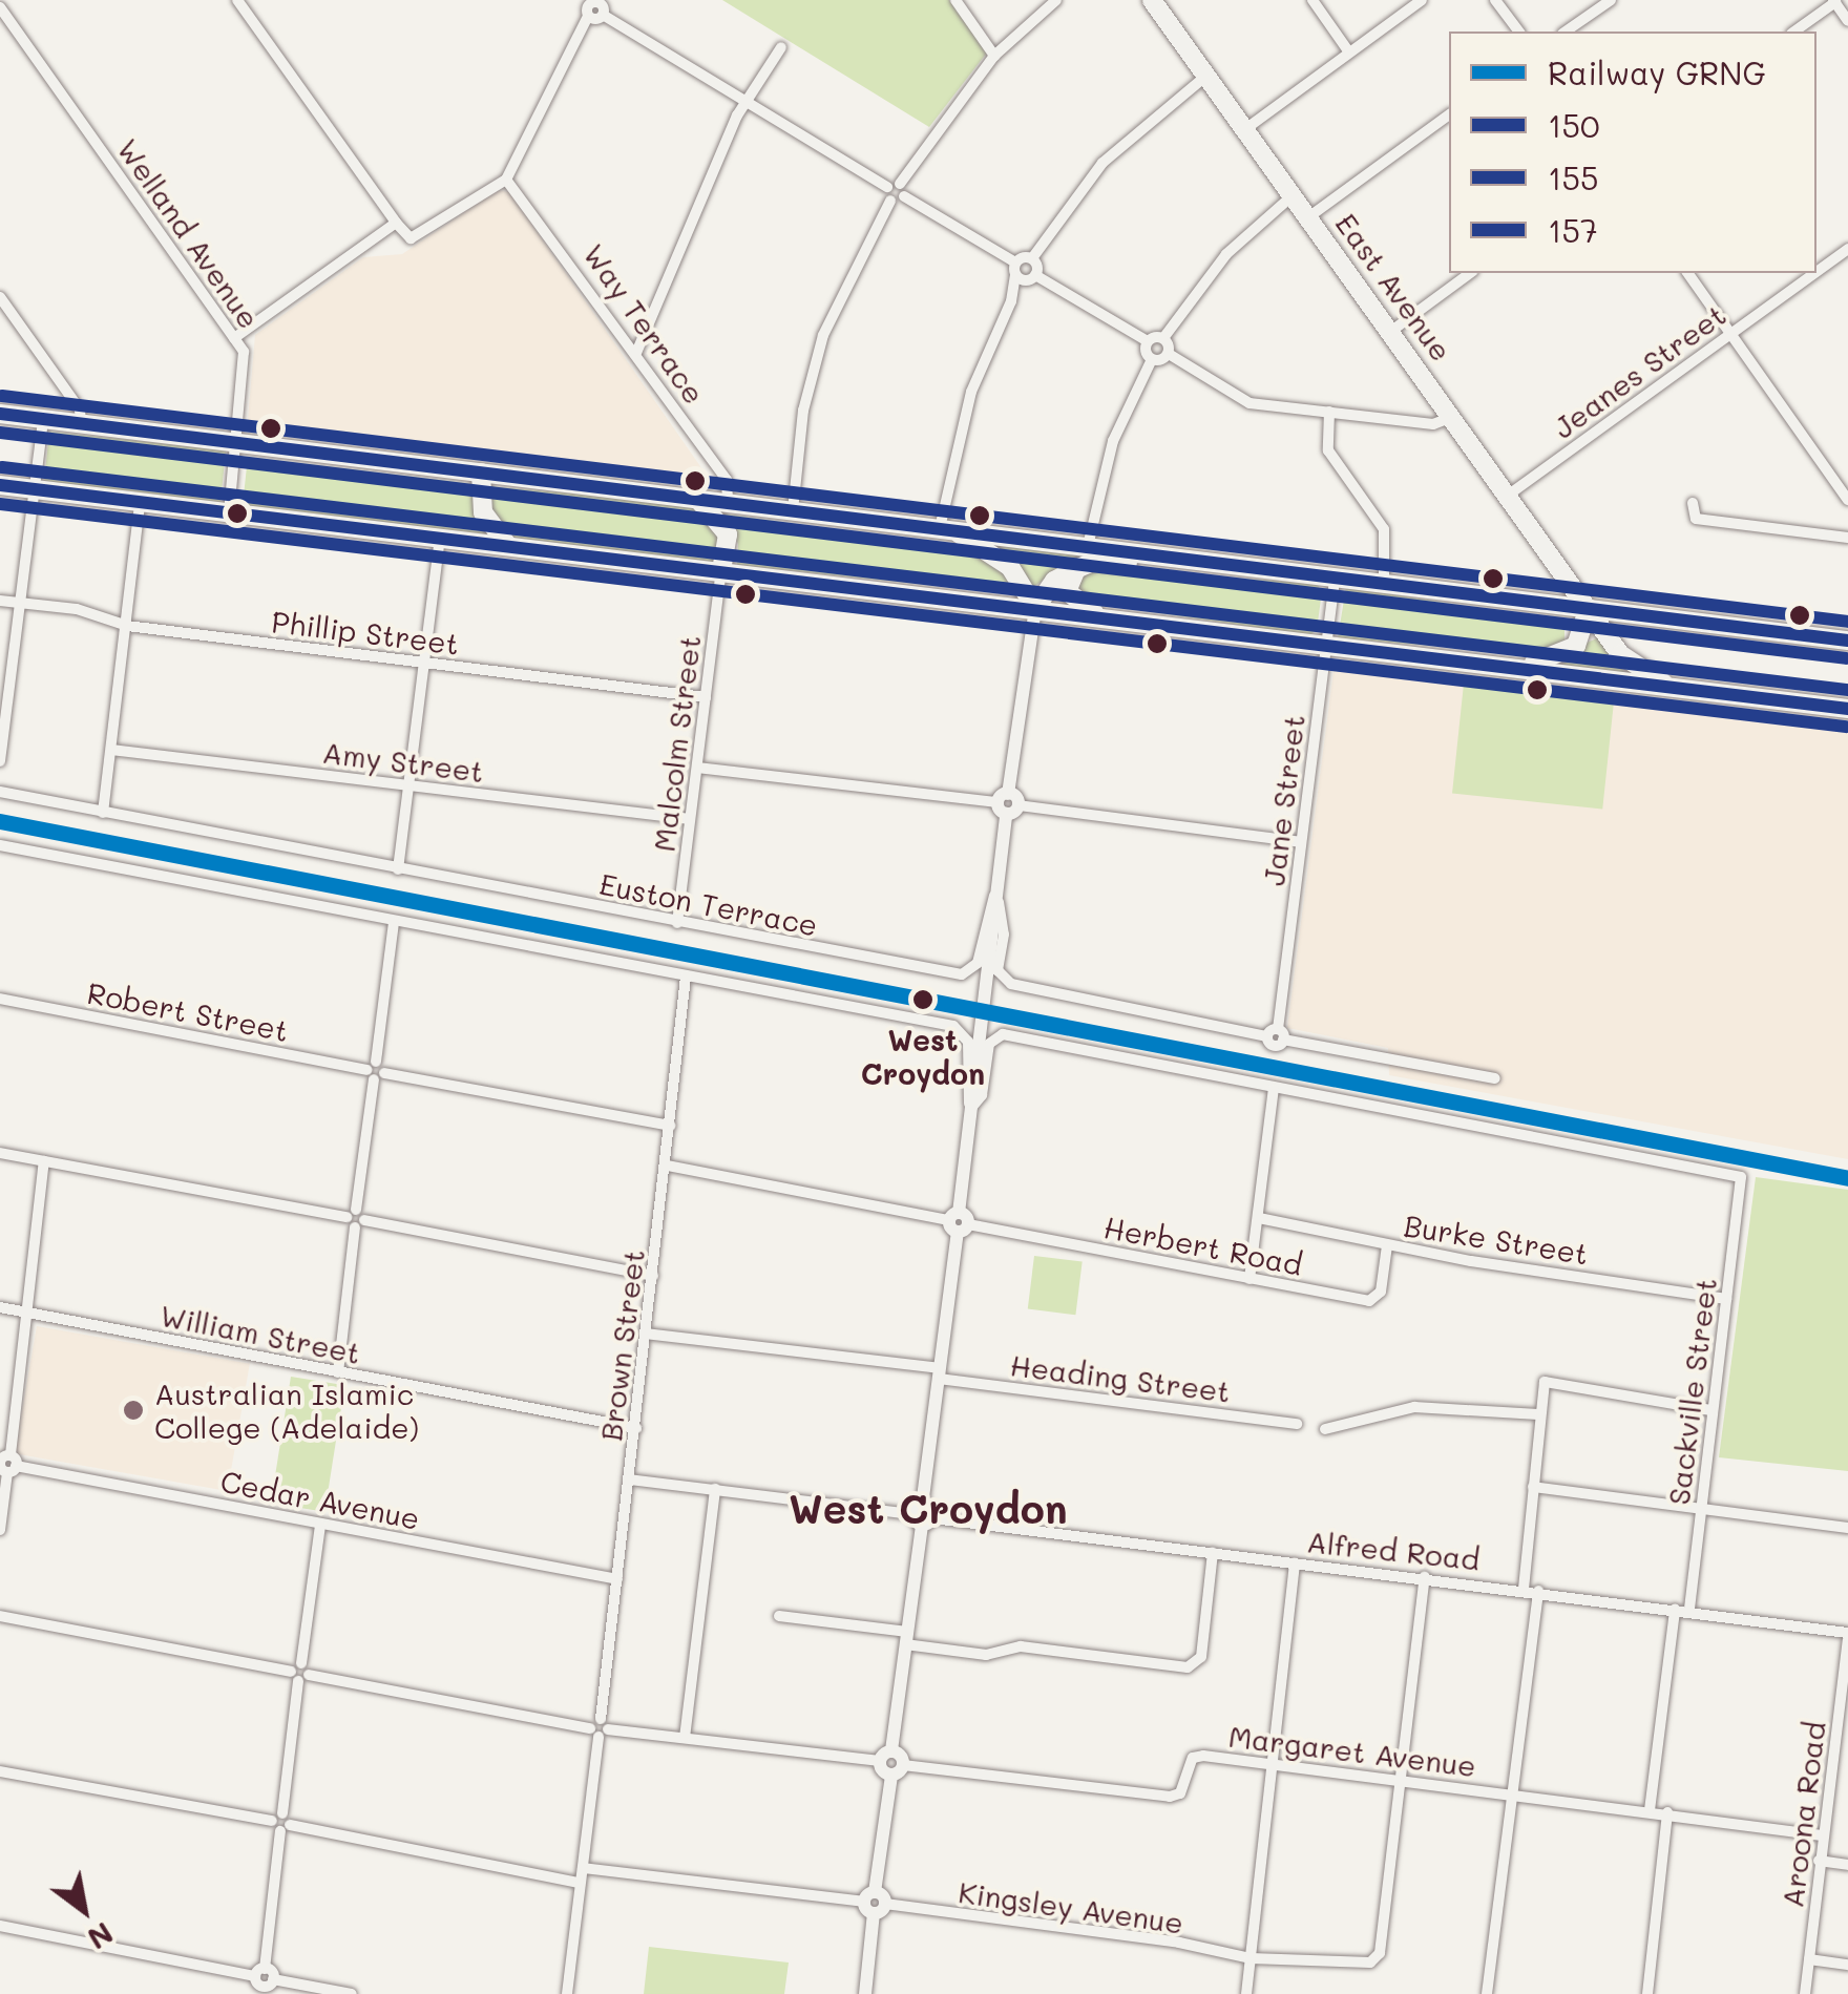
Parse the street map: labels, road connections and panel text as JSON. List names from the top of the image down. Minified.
{"streets":{"main road":["East Avenue"],"street":["Welland Avenue","Way Terrace","Jeanes Street","Phillip Street","Malcolm Street","Amy Street","Jane Street","Euston Terrace","Robert Street","Burke Street","Herbert Road","William Street","Brown Street","Heading Street","Sackville Street","Cedar Avenue","Alfred Road","Margaret Avenue","Aroona Road","Kingsley Avenue"]},"crossings":[["East Avenue","Jeanes Street"],["Phillip Street","Malcolm Street"],["Malcolm Street","Amy Street"],["Malcolm Street","Euston Terrace"],["Robert Street","Brown Street"],["Burke Street","Herbert Road"],["Burke Street","Sackville Street"],["Herbert Road","Brown Street"],["William Street","Brown Street"],["Brown Street","Heading Street"],["Brown Street","Cedar Avenue"],["Brown Street","Alfred Road"],["Brown Street","Kingsley Avenue"],["Sackville Street","Alfred Road"],["Alfred Road","Aroona Road"],["Margaret Avenue","Aroona Road"],["Margaret Avenue","Kingsley Avenue"]],"districts":["West Croydon"],"places":["West Croydon","Australian Islamic College (Adelaide)"],"lines":["transit line 157","transit line 150","transit line 155","rail line GRNG"],"legend":["Railway GRNG","150","155","157"],"north":"bottom right"}
